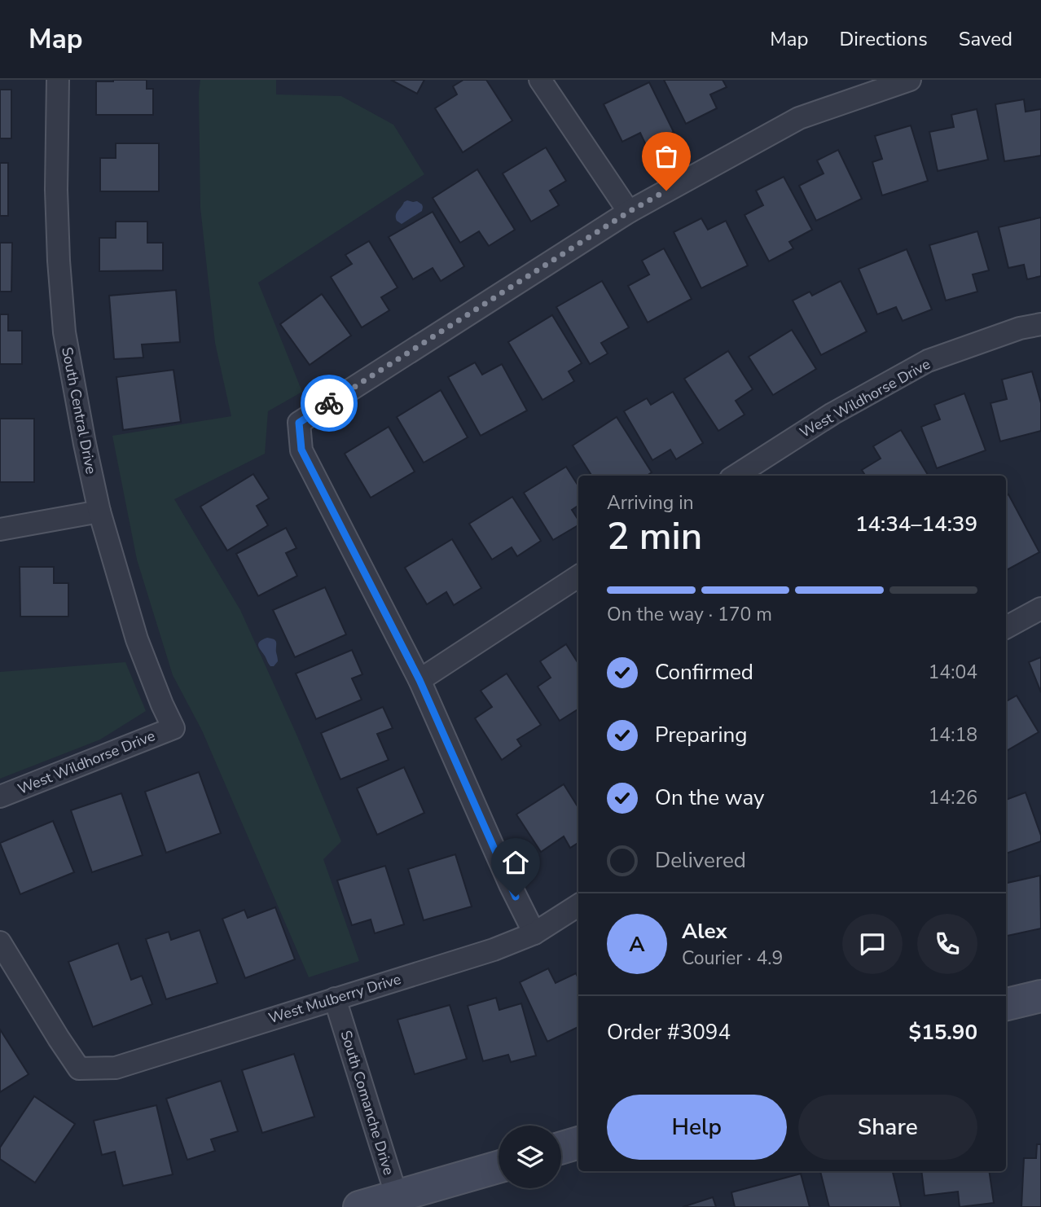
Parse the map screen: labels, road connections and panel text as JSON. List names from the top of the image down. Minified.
{"streets":{"street":["West Wildhorse Drive","South Central Drive","West Mulberry Drive","South Comanche Drive"]},"crossings":[["West Wildhorse Drive","South Central Drive"],["West Mulberry Drive","South Comanche Drive"]],"page":{"header":"Map","nav":["Map","Directions","Saved"],"heading":["2 min","Arriving in","14:34–14:39"],"panel":["Alex","Courier · 4.9","Order #3094","$15.90"],"bar":"On the way · 170 m","list":[["Confirmed","14:04"],["Preparing","14:18"],["On the way","14:26"],"Delivered"],"round":"A","buttons":["Help","Share"]}}
